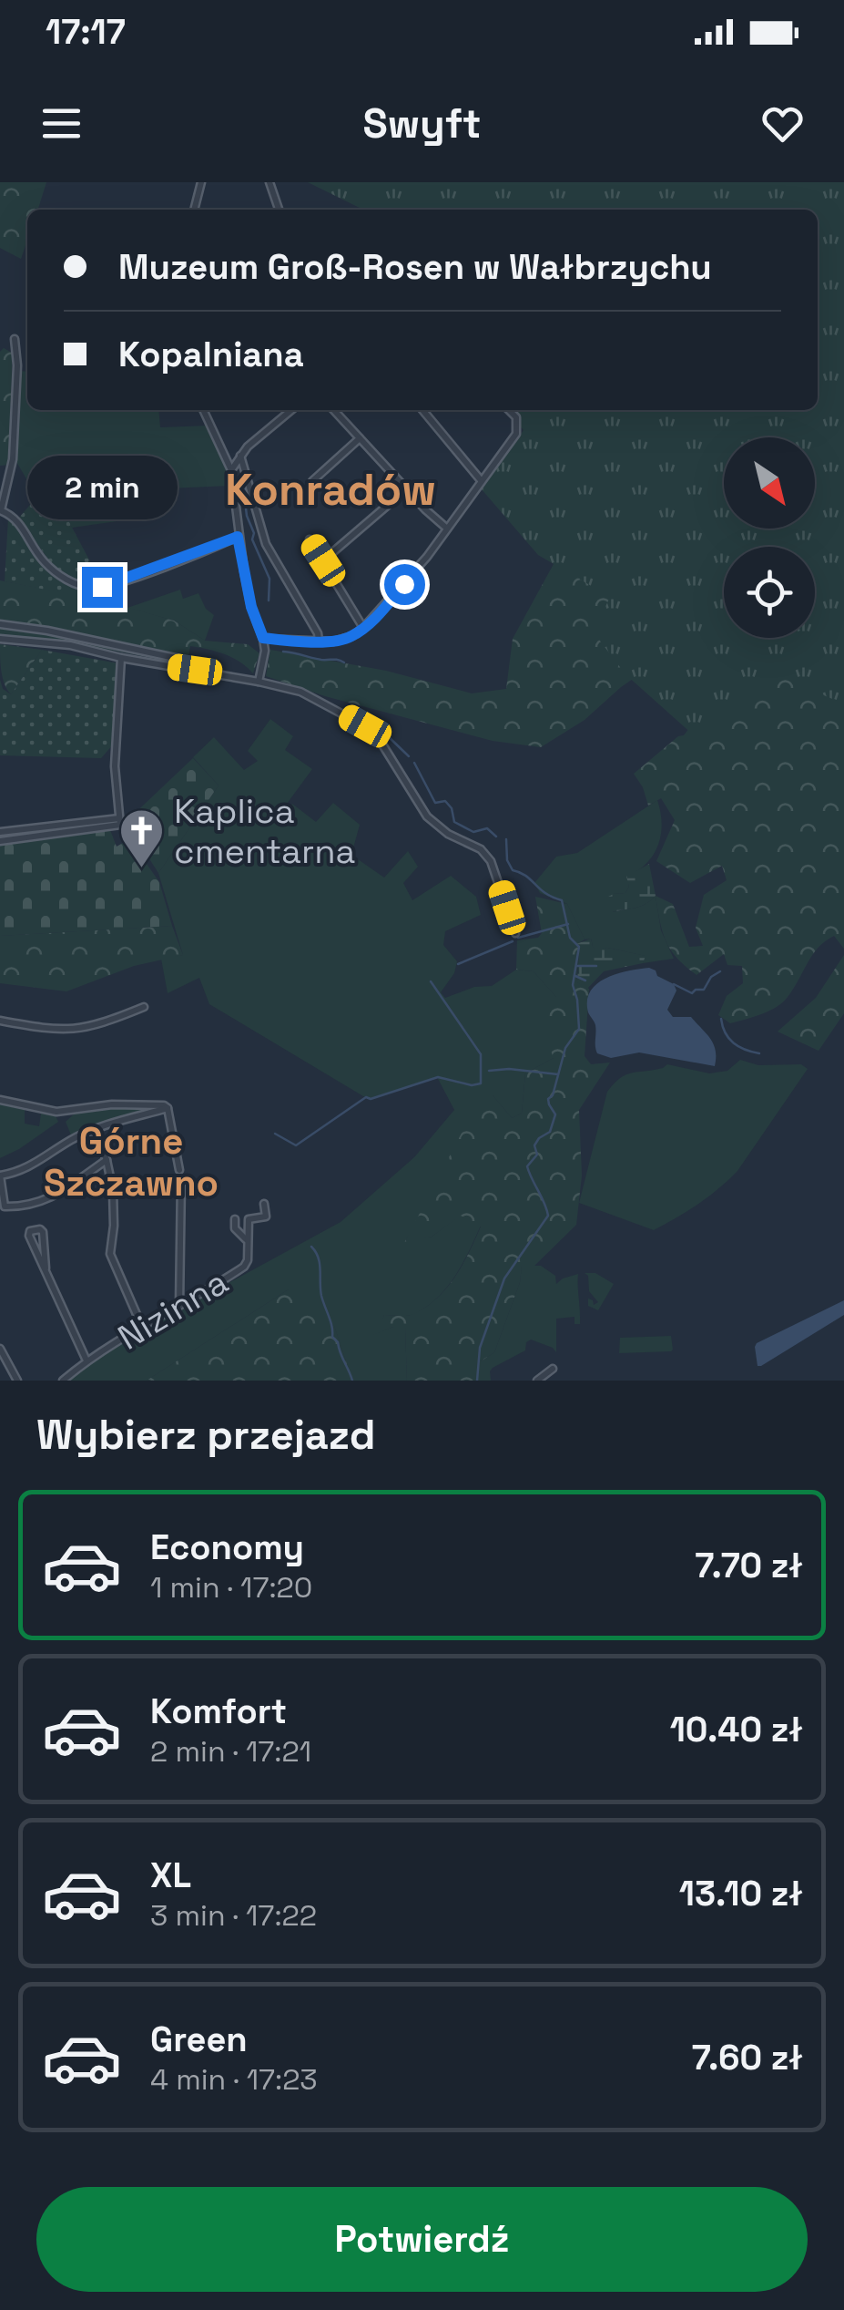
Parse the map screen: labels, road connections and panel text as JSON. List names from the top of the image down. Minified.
{"streets":{"street":["Nizinna"]},"districts":["Konradów","Górne Szczawno"],"places":{"church":["Kaplica cmentarna"]},"north":"bottom right","page":{"status":"17:17","header":"Swyft","banner":["Muzeum Groß-Rosen w Wałbrzychu","Kopalniana"],"bubble":"2 min","heading":"Wybierz przejazd","list":[{"name":"Economy","note":"1 min · 17:20","value":"7.70 zł"},{"name":"Komfort","note":"2 min · 17:21","value":"10.40 zł"},{"name":"XL","note":"3 min · 17:22","value":"13.10 zł"},{"name":"Green","note":"4 min · 17:23","value":"7.60 zł"}],"buttons":"Potwierdź"}}
